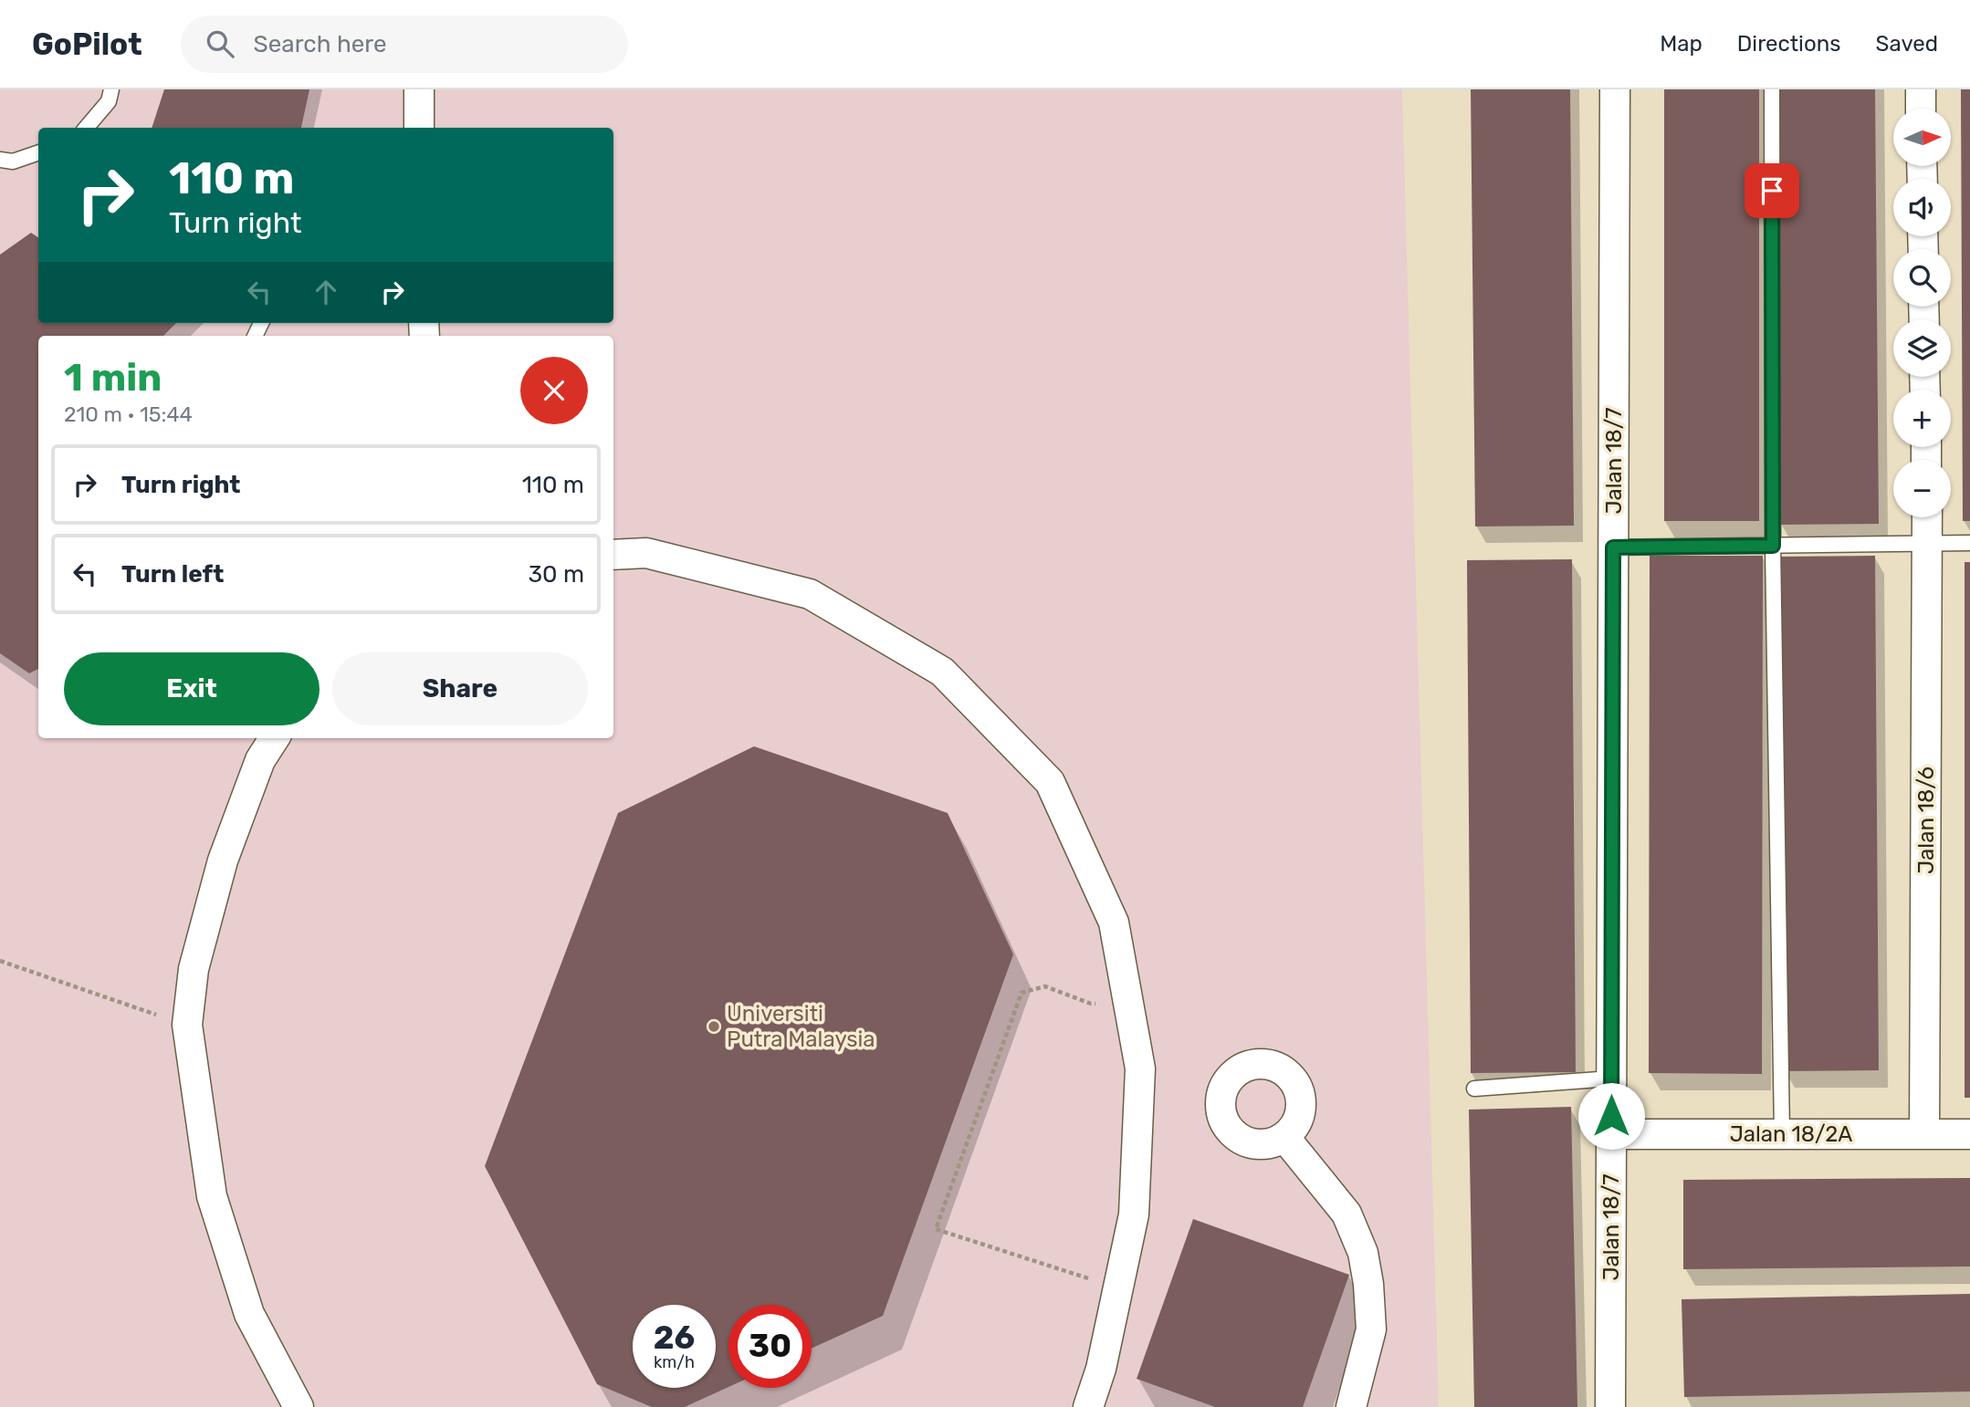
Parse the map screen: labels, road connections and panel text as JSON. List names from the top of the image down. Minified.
{"streets":{"street":["Jalan 18/7","Jalan 18/6","Jalan 18/2A"]},"crossings":[["Jalan 18/7","Jalan 18/2A"],["Jalan 18/6","Jalan 18/2A"]],"places":["Universiti Putra Malaysia"],"north":"right","page":{"header":"GoPilot","search":"Search here","nav":["Map","Directions","Saved"],"map_buttons":["+","−"],"turn":["110 m","Turn right"],"heading":["1 min","210 m · 15:44"],"list":[{"name":"Turn right","value":"110 m"},{"name":"Turn left","value":"30 m"}],"buttons":["Exit","Share"],"speed":"26 km/h","limit":"30"}}
